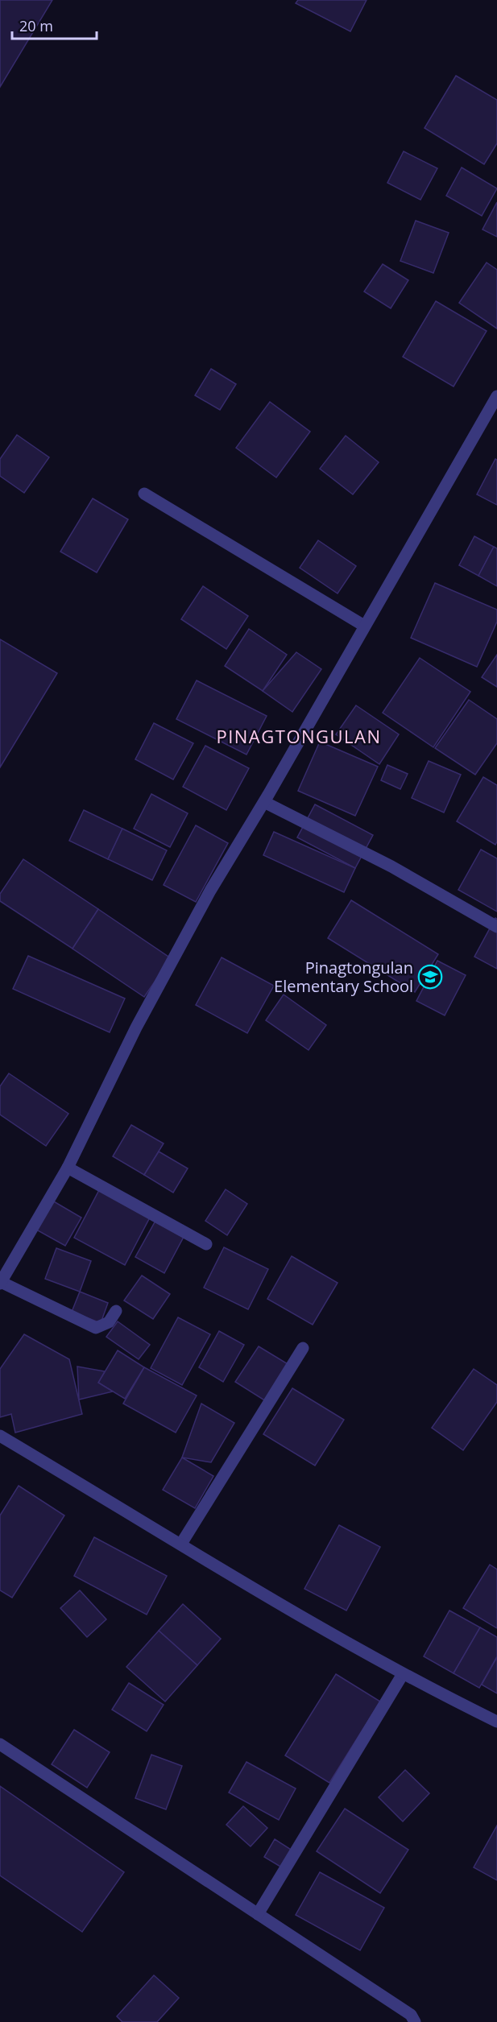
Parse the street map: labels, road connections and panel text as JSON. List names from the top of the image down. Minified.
{"districts":["PINAGTONGULAN"],"places":{"school or university":["Pinagtongulan Elementary School"]},"scale_bar":"20 m"}
